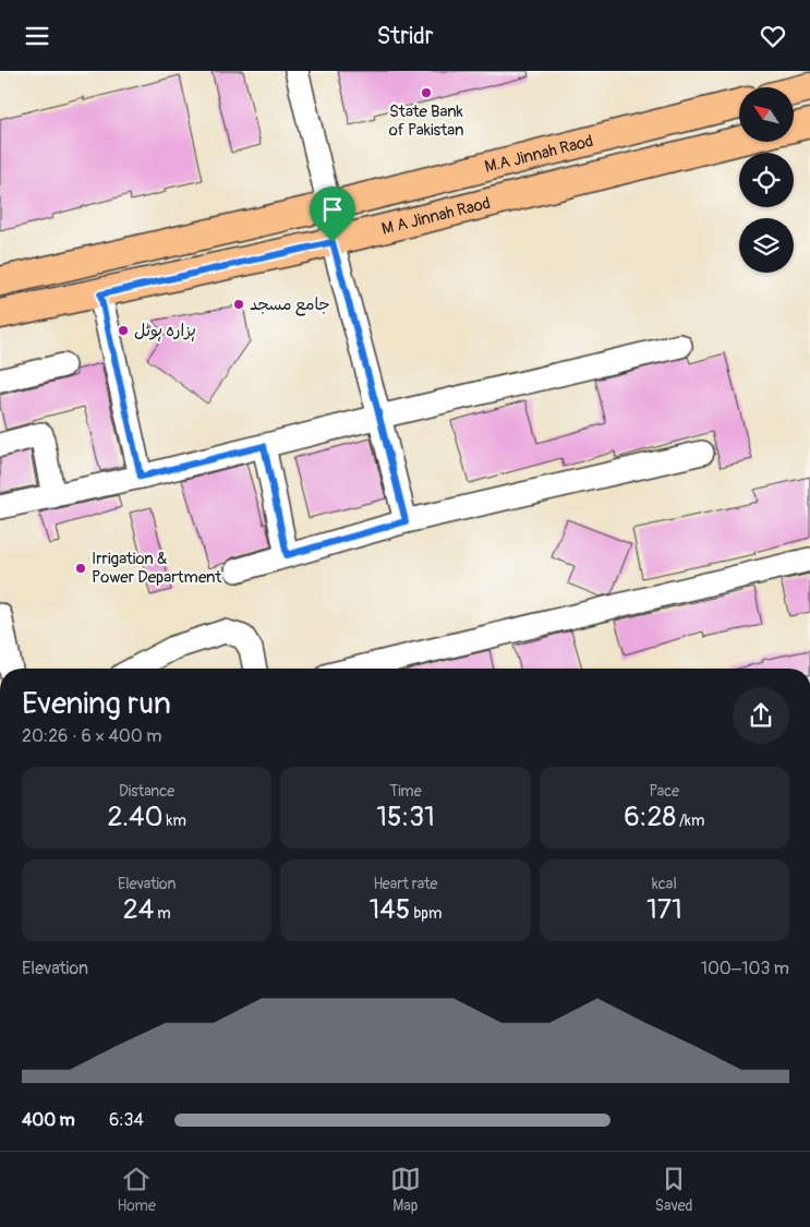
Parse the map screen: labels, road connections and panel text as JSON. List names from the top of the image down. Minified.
{"streets":{"main road":["M.A Jinnah Raod","M A Jinnah Raod"]},"places":["State Bank of Pakistan","جامع مسجد","ہزارہ ہوٹل","Irrigation & Power Department"],"north":"top left","page":{"header":"Stridr","heading":["Evening run","20:26 · 6 × 400 m"],"stats":[["Distance","2.40 km"],["Time","15:31"],["Pace","6:28 /km"],["Elevation","24 m"],["Heart rate","145 bpm"],["kcal","171"]],"chart":["Elevation","100–103 m"],"list":[{"name":"400 m","note":"6:34"}],"tabs":["Home","Map","Saved"]}}
